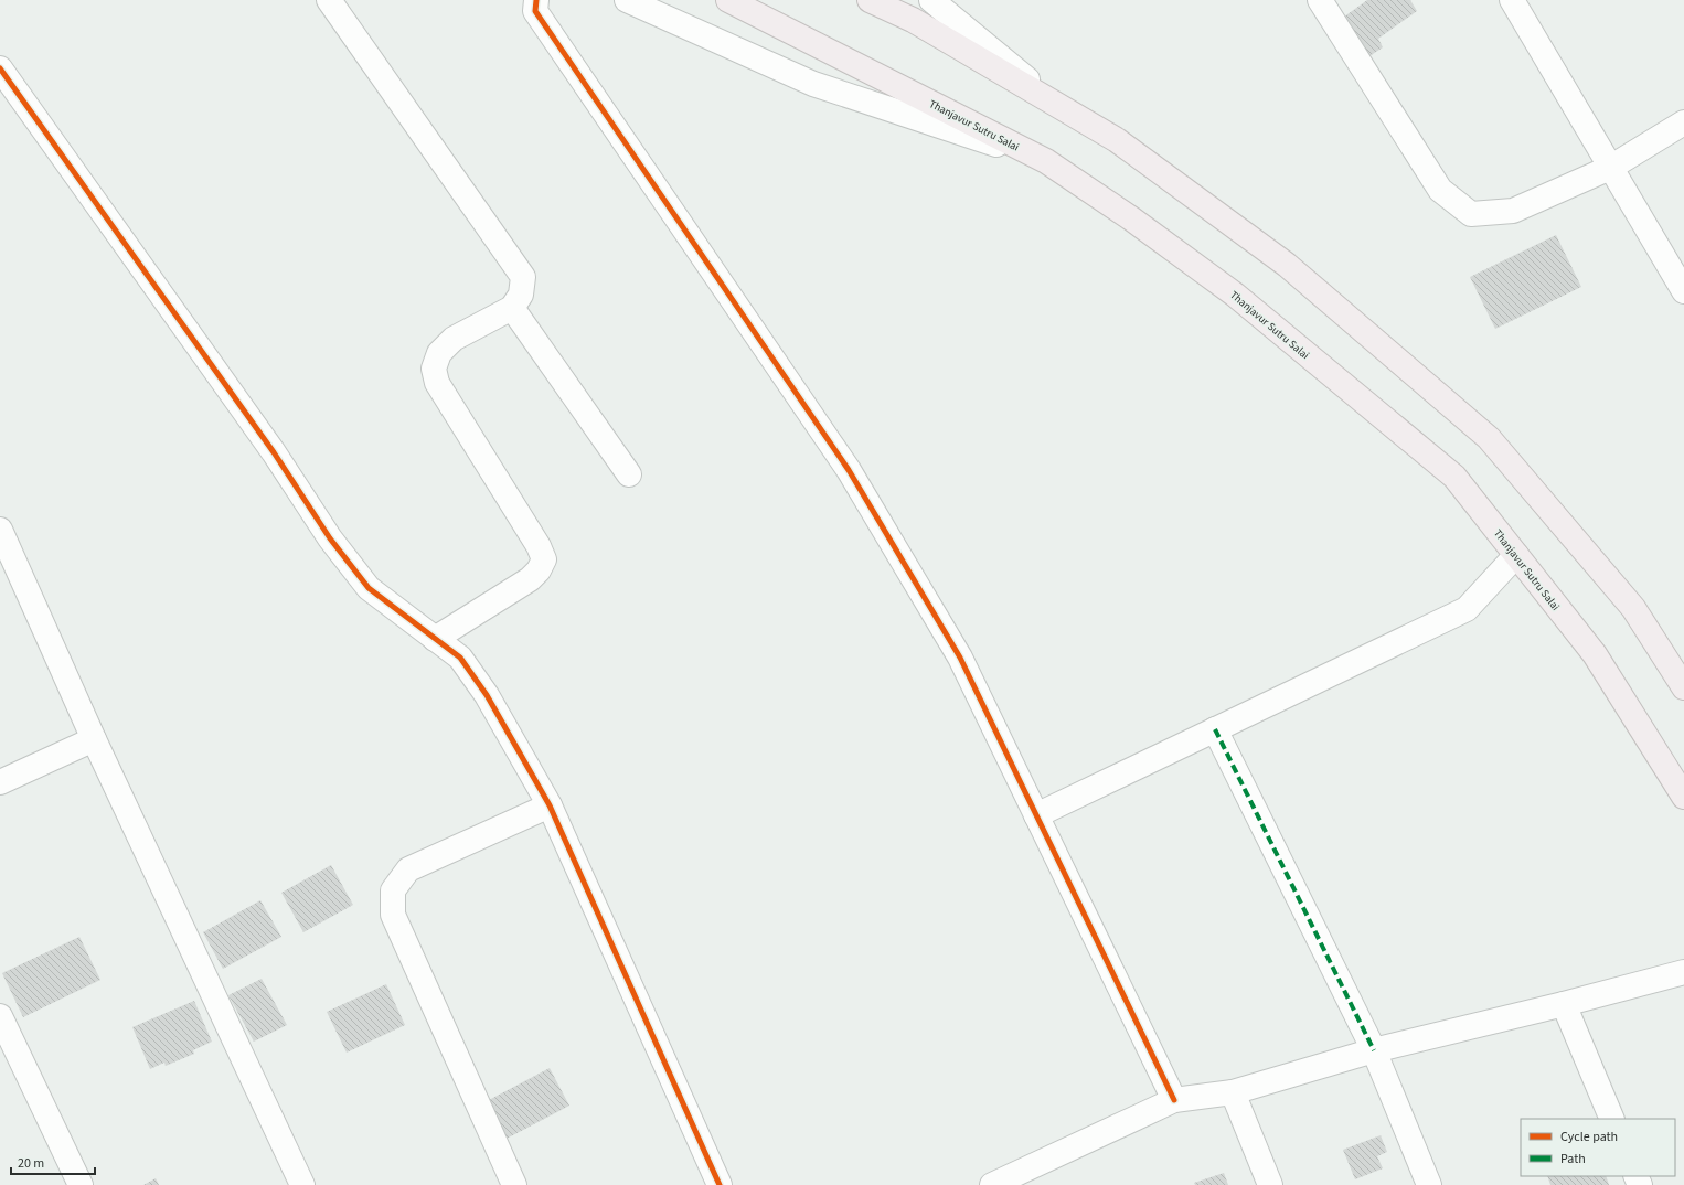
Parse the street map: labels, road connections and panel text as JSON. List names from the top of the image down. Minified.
{"streets":{"highway":["Thanjavur Sutru Salai"]},"legend":["Cycle path","Path"],"scale_bar":"20 m"}
